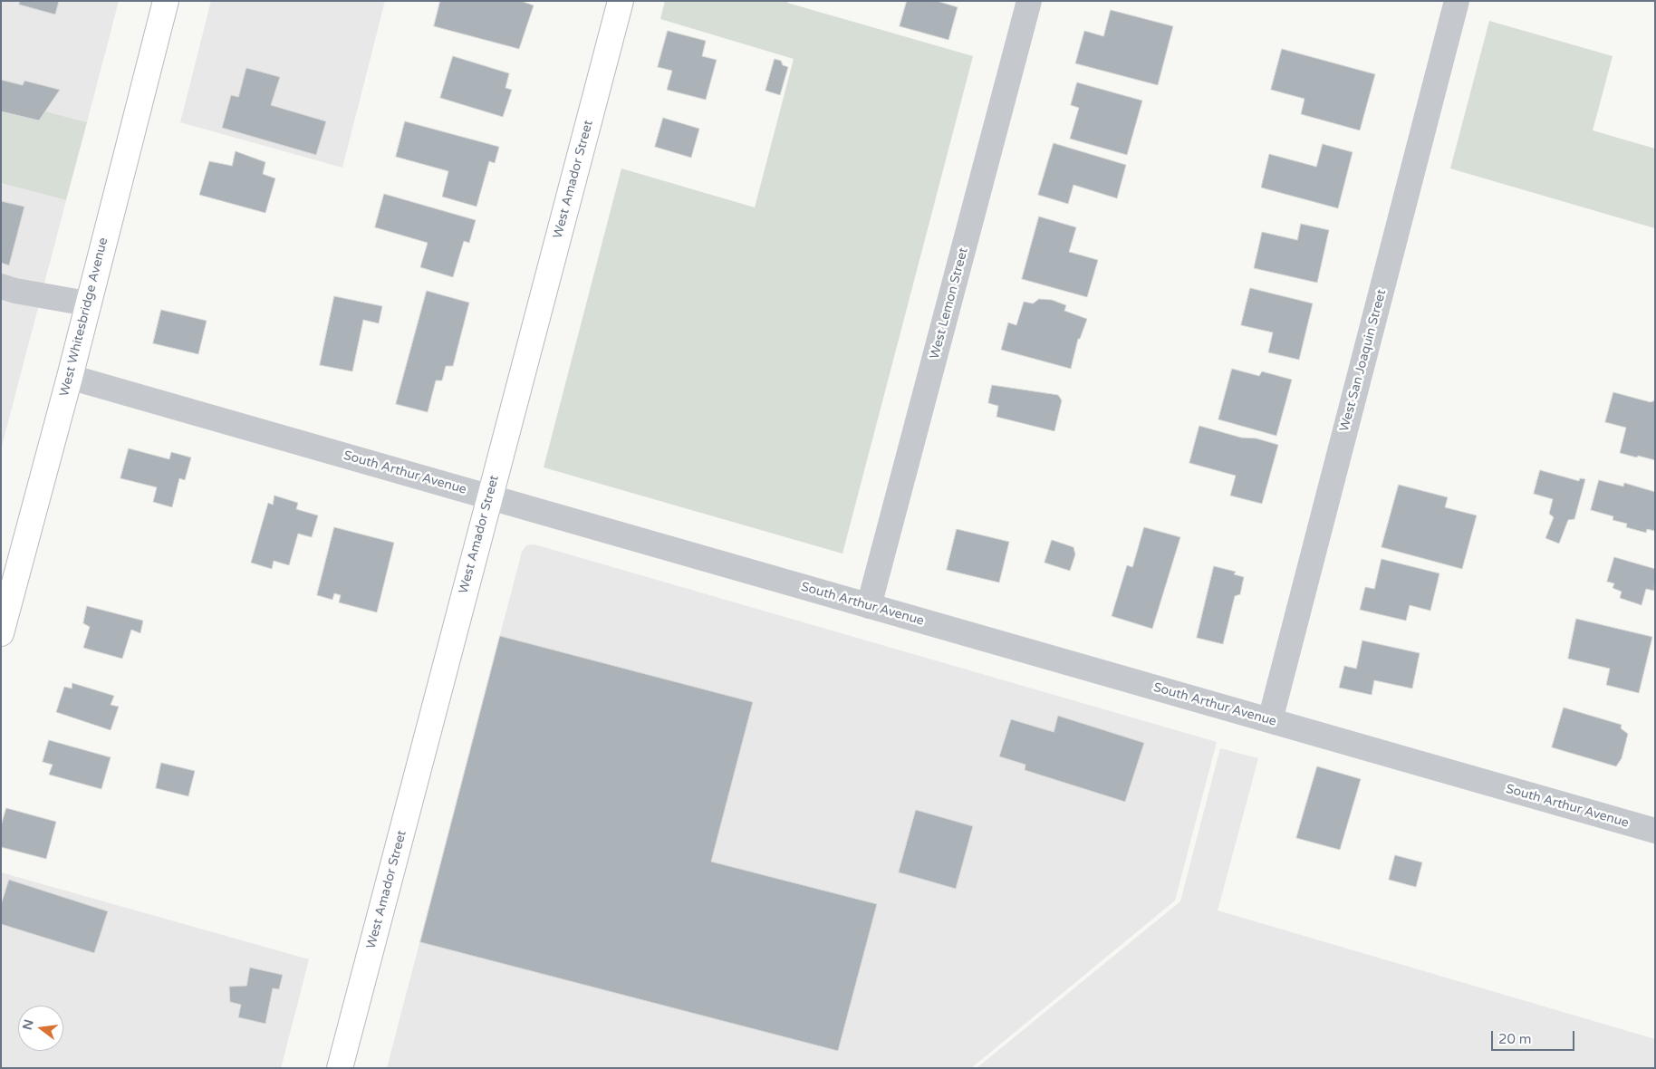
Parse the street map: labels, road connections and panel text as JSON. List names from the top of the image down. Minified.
{"streets":{"main road":["West Amador Street","West Whitesbridge Avenue"],"street":["West Lemon Street","West San Joaquin Street","South Arthur Avenue"]},"crossings":[["West Amador Street","South Arthur Avenue"],["West Lemon Street","South Arthur Avenue"],["West Whitesbridge Avenue","South Arthur Avenue"],["West San Joaquin Street","South Arthur Avenue"]],"scale_bar":"20 m","north":"left"}
